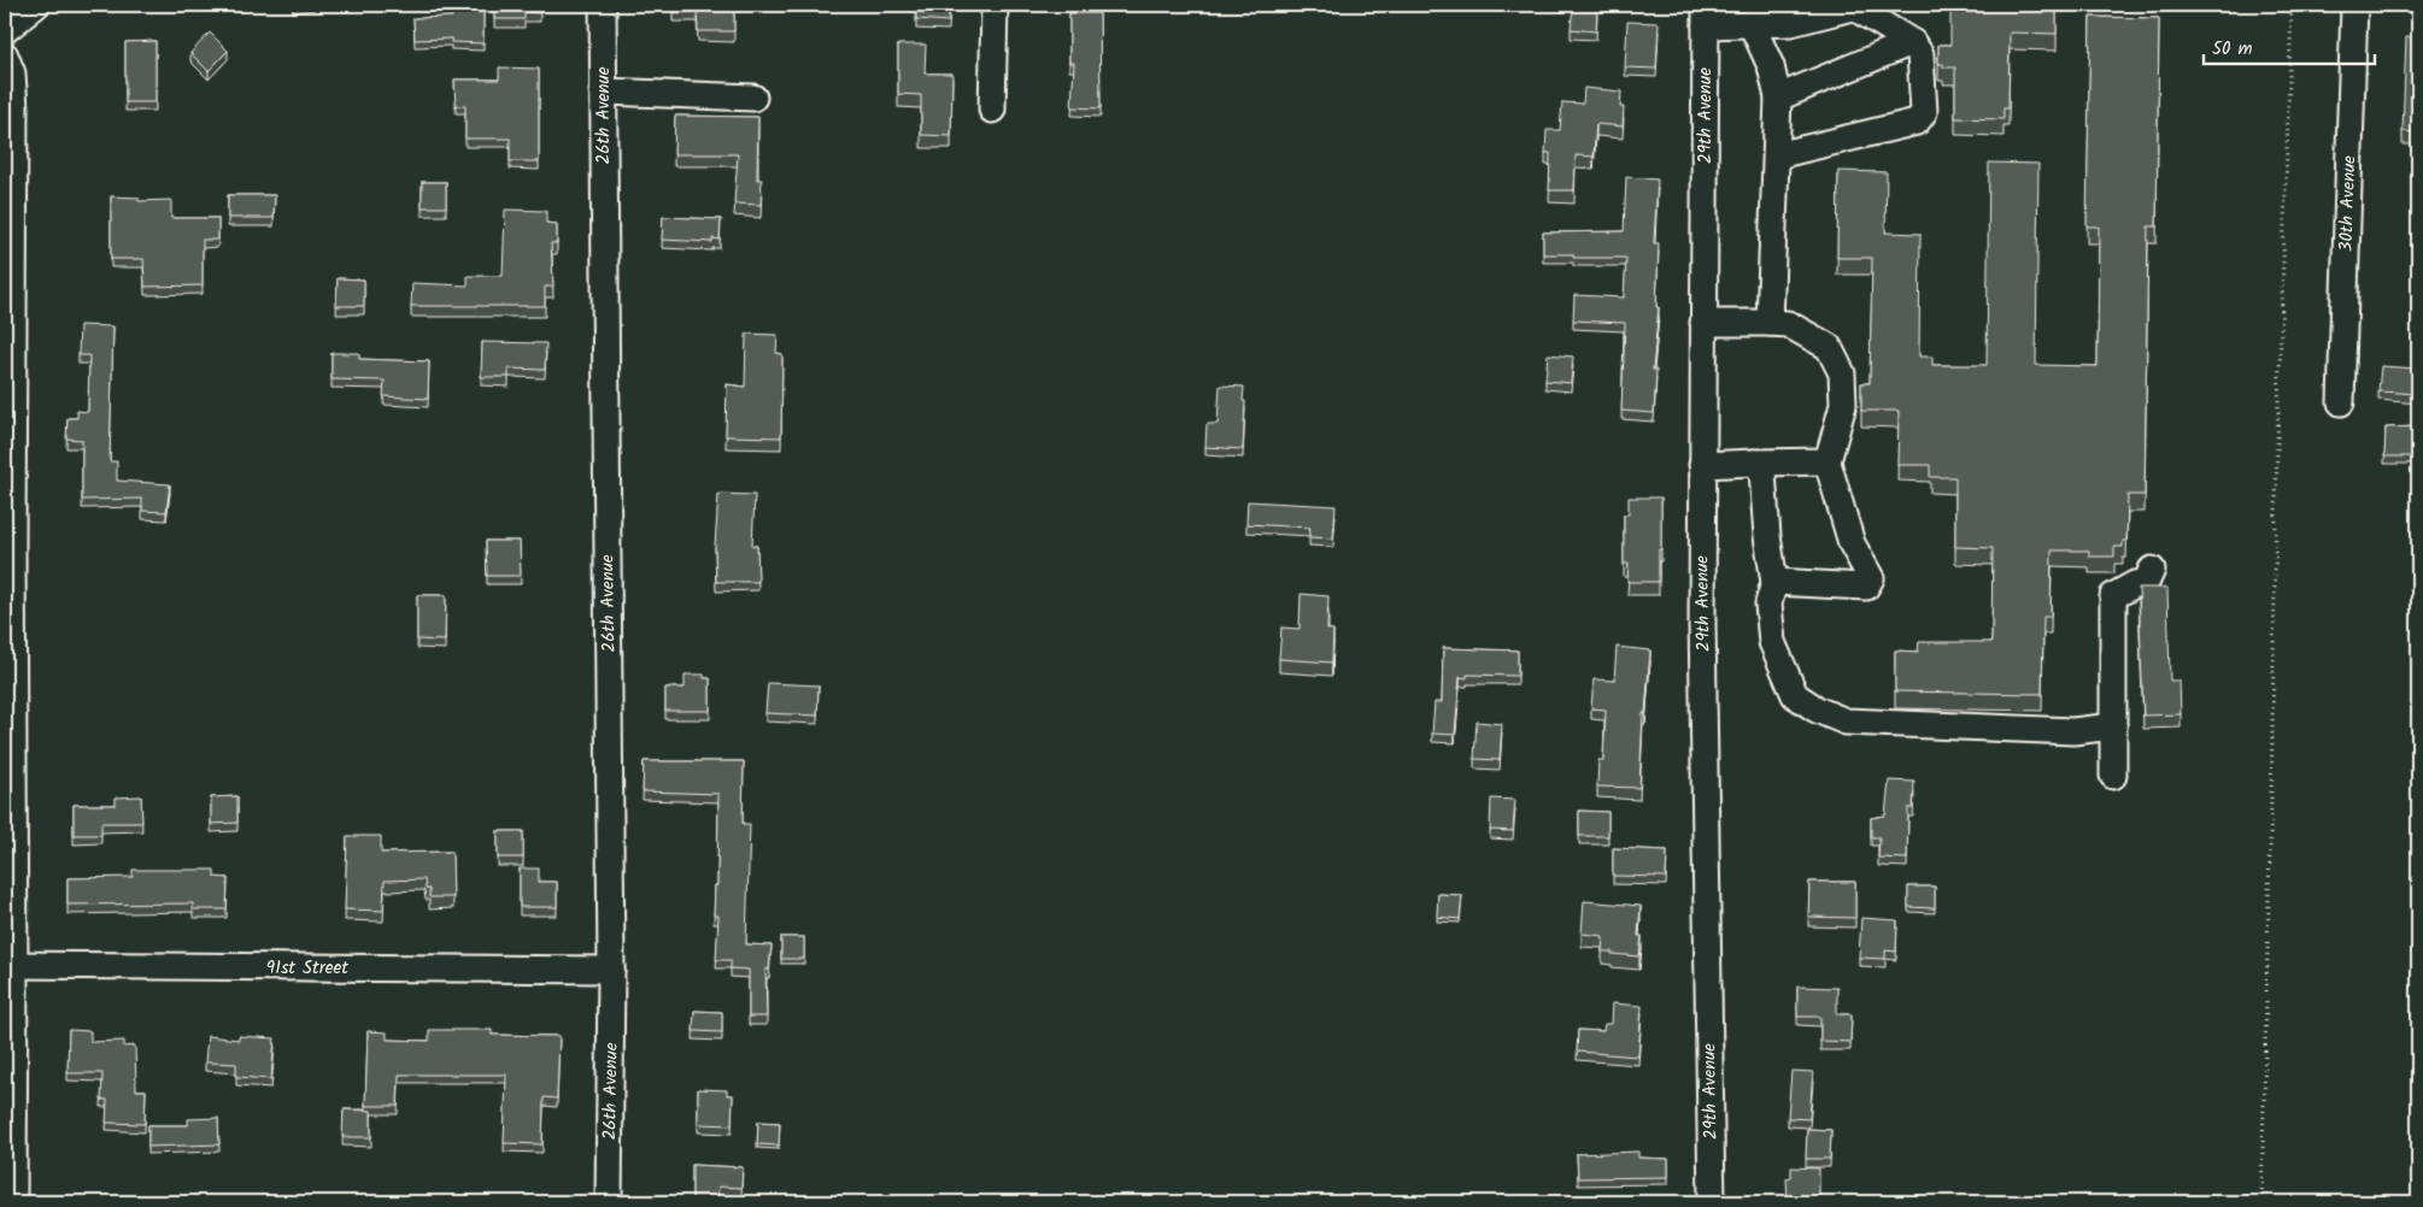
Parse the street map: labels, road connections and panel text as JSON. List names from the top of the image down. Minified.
{"streets":{"street":["26th Avenue","29th Avenue","30th Avenue","91st Street"]},"crossings":[["26th Avenue","91st Street"]],"scale_bar":"50 m"}
